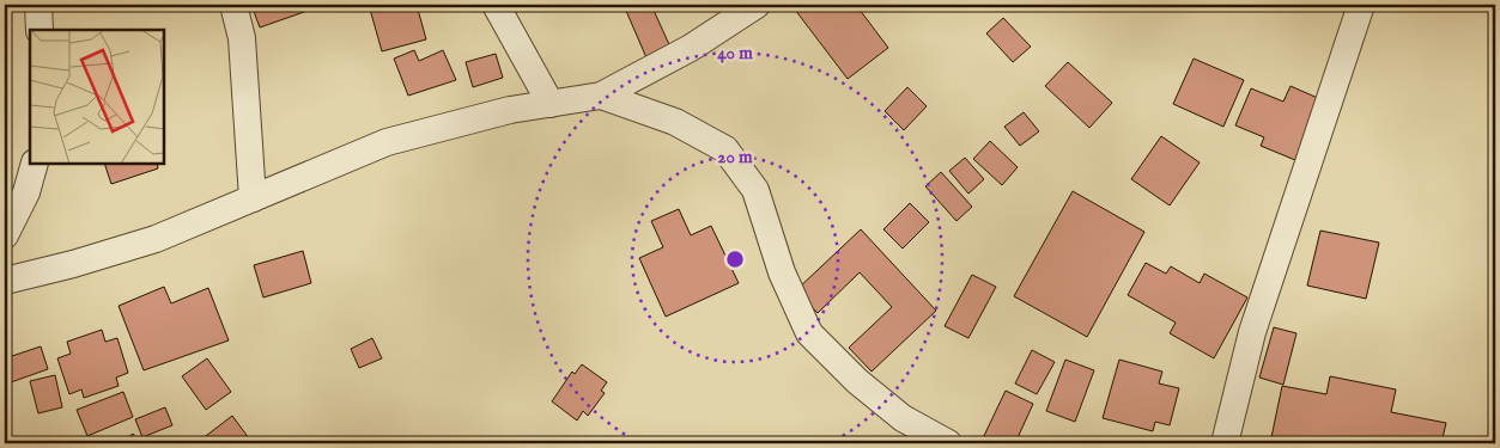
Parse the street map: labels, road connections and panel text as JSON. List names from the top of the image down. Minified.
{"rings":["40 m","20 m"]}
